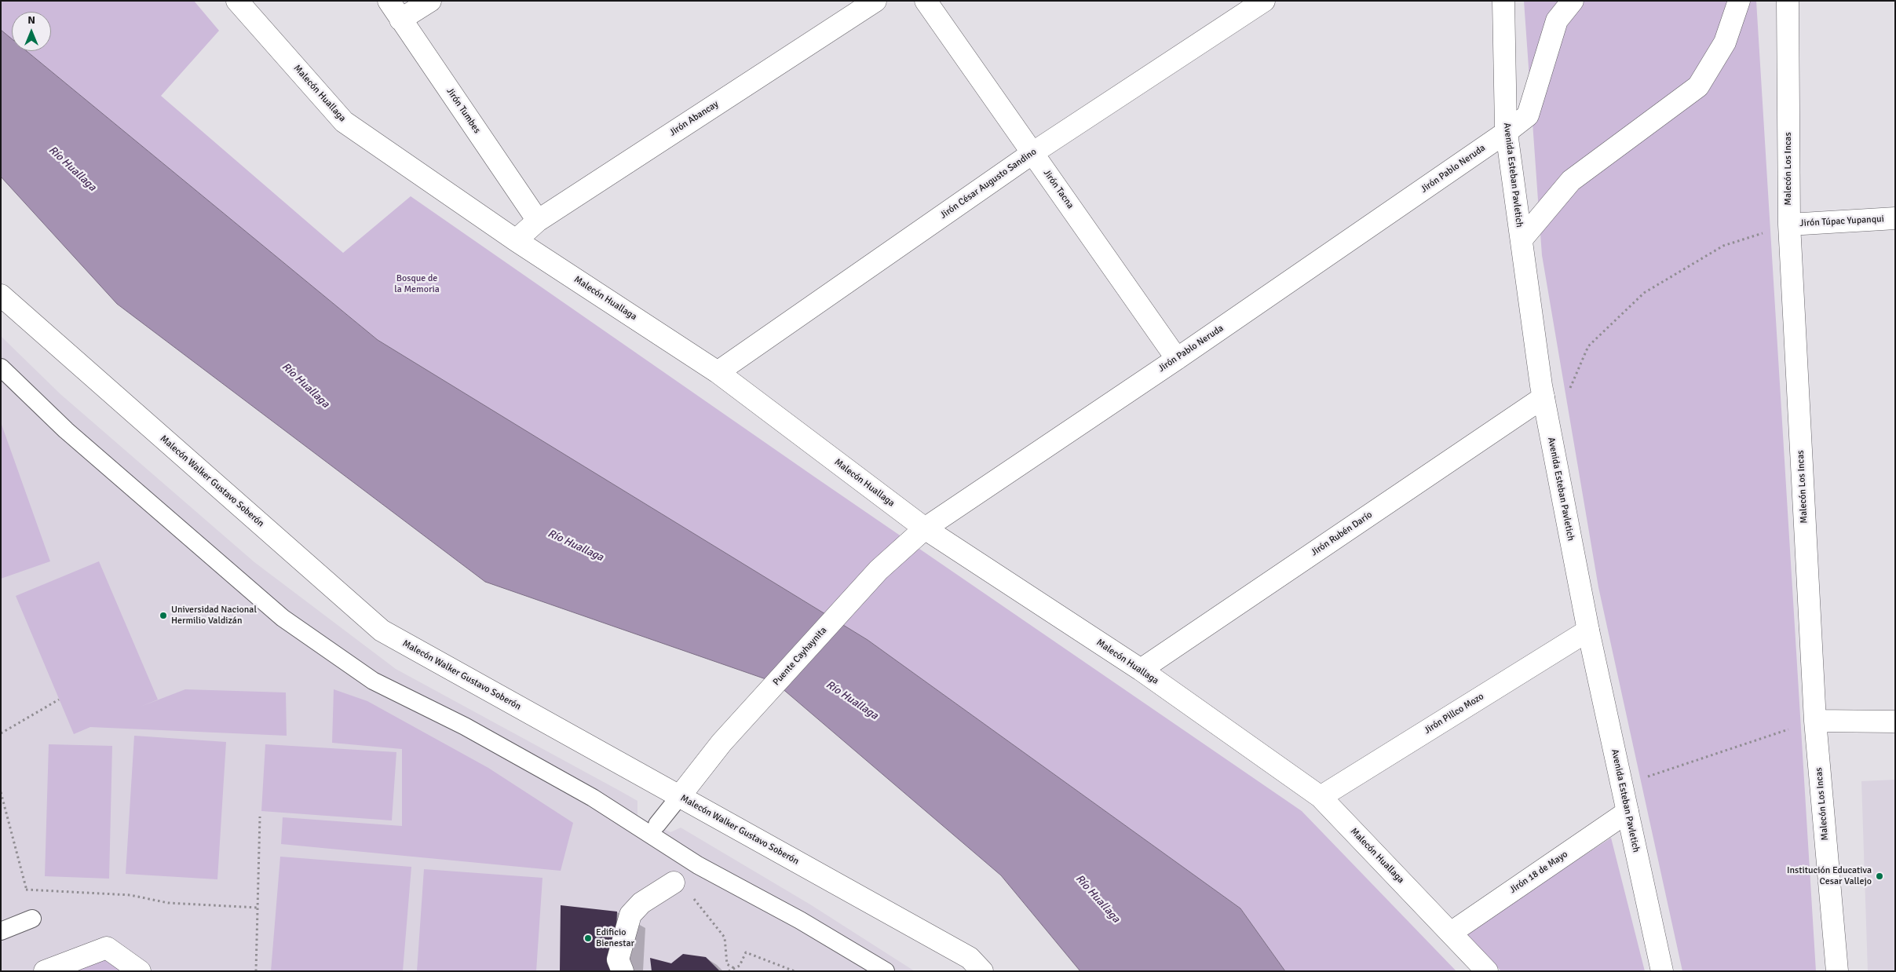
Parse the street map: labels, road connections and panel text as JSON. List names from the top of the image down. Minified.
{"streets":{"street":["Malecón Huallaga","Jirón Tumbes","Jirón Abancay","Jirón Pablo Neruda","Malecón Los Incas","Avenida Esteban Pavletich","Jirón César Augusto Sandino","Jirón Tacna","Jirón Túpac Yupanqui","Malecón Walker Gustavo Soberón","Jirón Rubén Darío","Puente Cayhaynita","Jirón Pillco Mozo","Jirón 18 de Mayo"]},"crossings":[["Malecón Huallaga","Jirón Abancay"],["Malecón Huallaga","Jirón Pablo Neruda"],["Malecón Huallaga","Jirón César Augusto Sandino"],["Malecón Huallaga","Jirón Rubén Darío"],["Malecón Huallaga","Jirón Pillco Mozo"],["Malecón Huallaga","Jirón 18 de Mayo"],["Jirón Tumbes","Jirón Abancay"],["Jirón Pablo Neruda","Avenida Esteban Pavletich"],["Jirón Pablo Neruda","Jirón Tacna"],["Jirón Pablo Neruda","Puente Cayhaynita"],["Malecón Los Incas","Jirón Túpac Yupanqui"],["Avenida Esteban Pavletich","Jirón Rubén Darío"],["Avenida Esteban Pavletich","Jirón Pillco Mozo"],["Avenida Esteban Pavletich","Jirón 18 de Mayo"],["Jirón César Augusto Sandino","Jirón Tacna"],["Malecón Walker Gustavo Soberón","Puente Cayhaynita"]],"water":["Río Huallaga"],"parks":["Bosque de la Memoria"],"places":["Universidad Nacional Hermilio Valdizán","Institución Educativa Cesar Vallejo","Edificio Bienestar"],"north":"top"}
